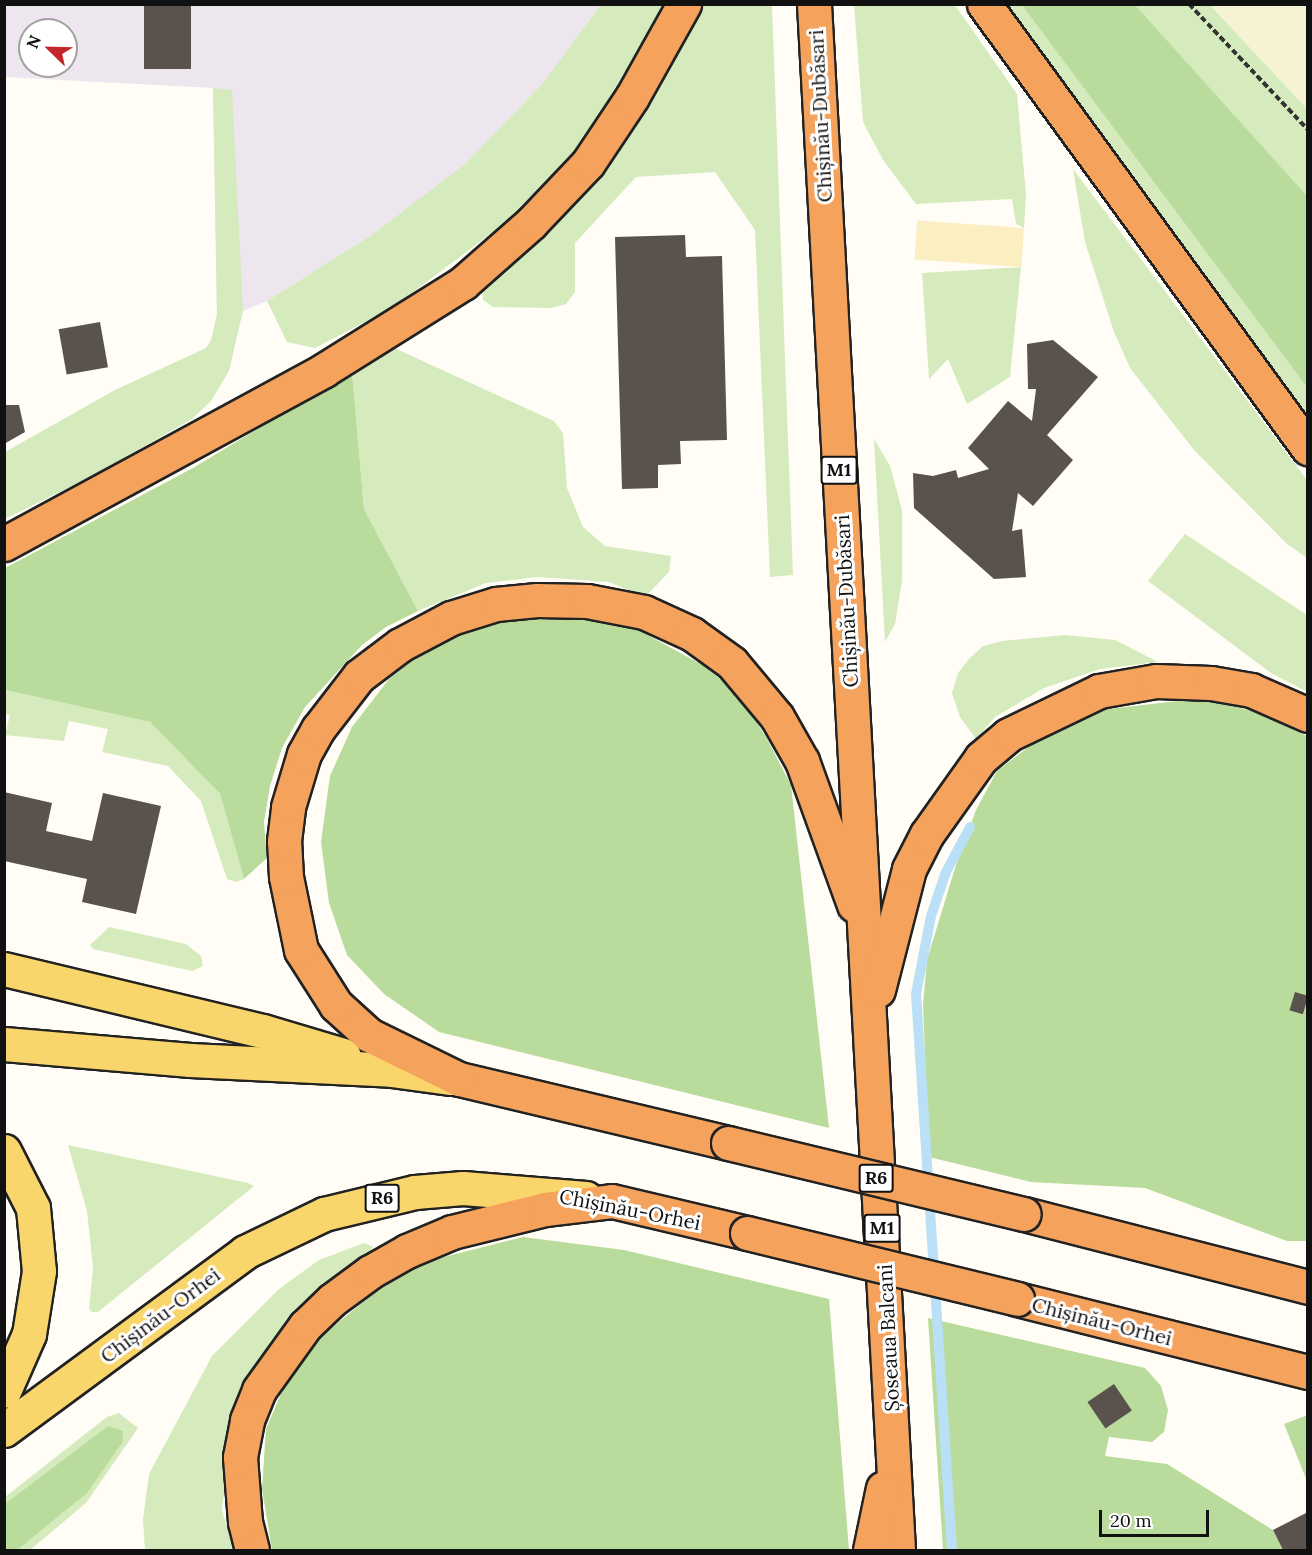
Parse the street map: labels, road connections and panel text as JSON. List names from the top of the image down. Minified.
{"streets":{"highway":["Chișinău-Dubăsari","M1","R6","Chișinău-Orhei","Șoseaua Balcani"]},"crossings":[["Chișinău-Dubăsari","Șoseaua Balcani"]],"scale_bar":"20 m","north":"top left"}
